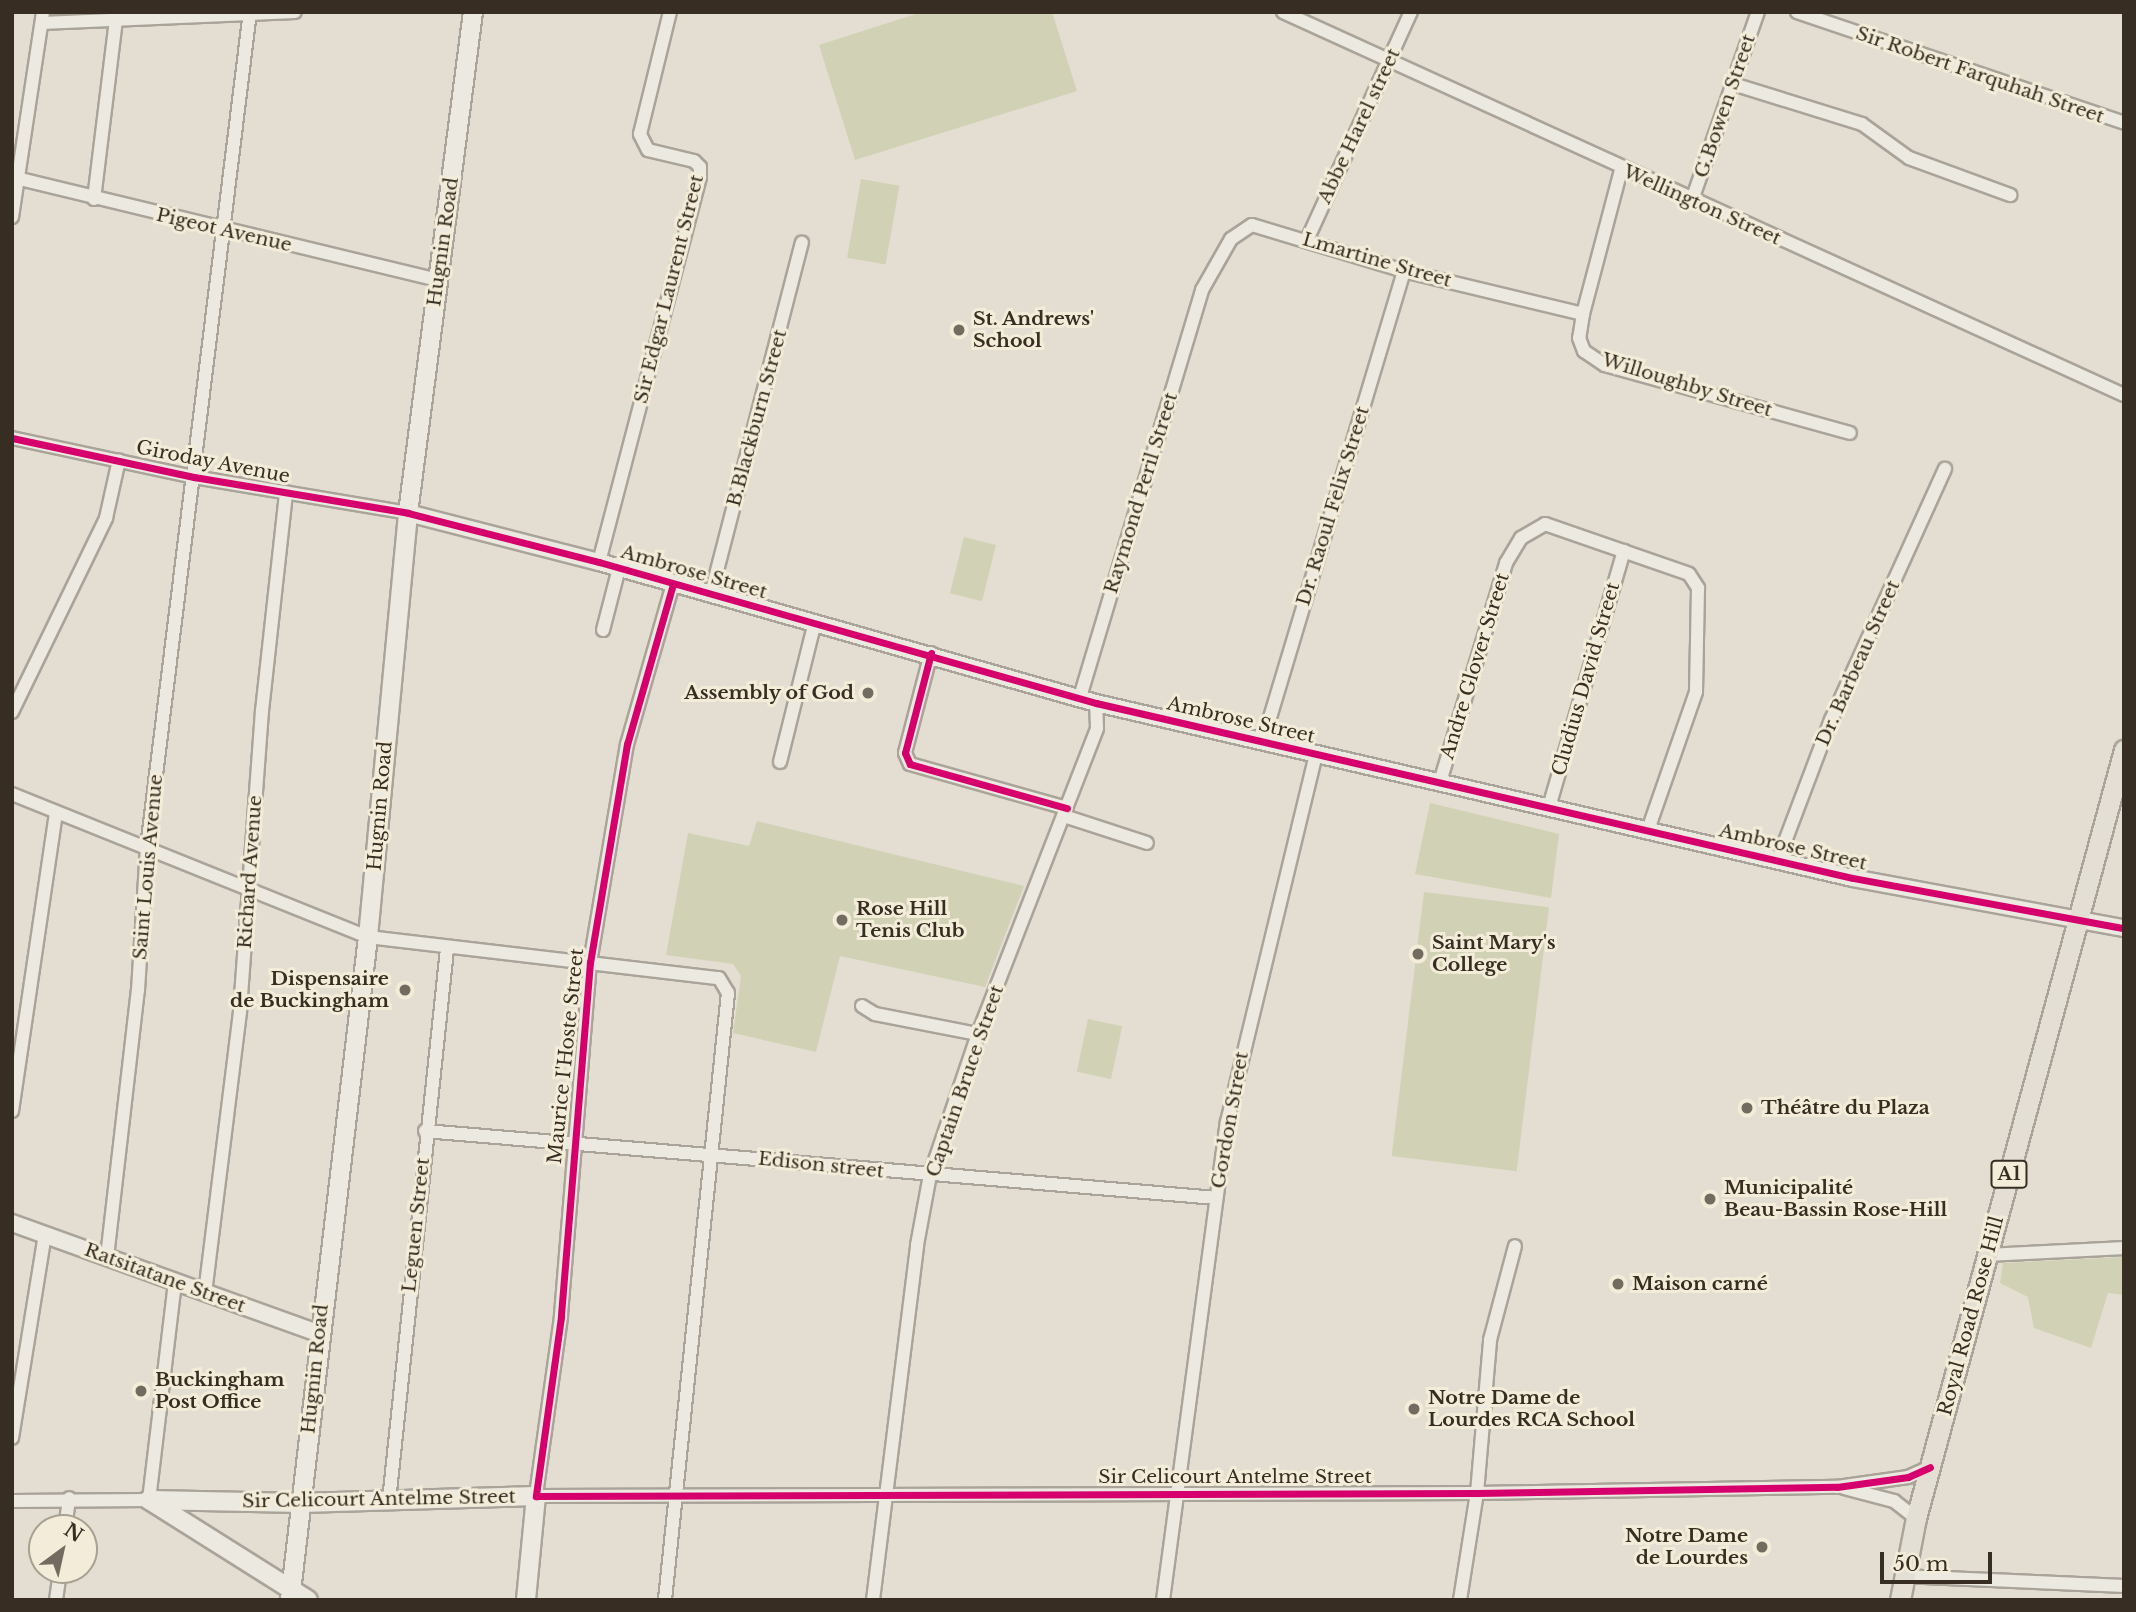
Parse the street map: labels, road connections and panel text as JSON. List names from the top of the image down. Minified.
{"streets":{"main road":["Hugnin Road","A1","Royal Road Rose Hill","Sir Celicourt Antelme Street"],"street":["Sir Robert Farquhah Street","G.Bowen Street","Abbe Harel street","Wellington Street","Pigeot Avenue","Lmartine Street","Sir Edgar Laurent Street","Willoughby Street","B.Blackburn Street","Giroday Avenue","Raymond Peril Street","Dr. Raoul Felix Street","Ambrose Street","Dr. Barbeau Street","Andre Glover Street","Cludius David Street","Saint Louis Avenue","Richard Avenue","Maurice I'Hoste Street","Captain Bruce Street","Gordon Street","Edison street","Leguen Street","Ratsitatane Street"]},"crossings":[["G.Bowen Street","Wellington Street"],["Abbe Harel street","Wellington Street"],["Abbe Harel street","Lmartine Street"],["Wellington Street","Willoughby Street"],["Pigeot Avenue","Hugnin Road"],["Pigeot Avenue","Saint Louis Avenue"],["Hugnin Road","Giroday Avenue"],["Hugnin Road","Ambrose Street"],["Hugnin Road","Ratsitatane Street"],["Hugnin Road","Sir Celicourt Antelme Street"],["Lmartine Street","Willoughby Street"],["Lmartine Street","Raymond Peril Street"],["Lmartine Street","Dr. Raoul Felix Street"],["Sir Edgar Laurent Street","Ambrose Street"],["B.Blackburn Street","Ambrose Street"],["Giroday Avenue","Ambrose Street"],["Giroday Avenue","Saint Louis Avenue"],["Giroday Avenue","Richard Avenue"],["Raymond Peril Street","Ambrose Street"],["Dr. Raoul Felix Street","Ambrose Street"],["Ambrose Street","Dr. Barbeau Street"],["Ambrose Street","Andre Glover Street"],["Ambrose Street","Cludius David Street"],["Ambrose Street","Maurice I'Hoste Street"],["Ambrose Street","Captain Bruce Street"],["Ambrose Street","Gordon Street"],["Ambrose Street","Royal Road Rose Hill"],["Andre Glover Street","Cludius David Street"],["Saint Louis Avenue","Ratsitatane Street"],["Richard Avenue","Ratsitatane Street"],["Maurice I'Hoste Street","Edison street"],["Maurice I'Hoste Street","Sir Celicourt Antelme Street"],["Captain Bruce Street","Edison street"],["Captain Bruce Street","Sir Celicourt Antelme Street"],["Gordon Street","Edison street"],["Gordon Street","Sir Celicourt Antelme Street"],["Edison street","Leguen Street"],["Leguen Street","Sir Celicourt Antelme Street"],["Royal Road Rose Hill","Sir Celicourt Antelme Street"]],"places":["St. Andrews' School","Assembly of God","Rose Hill Tenis Club","Saint Mary's College","Dispensaire de Buckingham","Théâtre du Plaza","Municipalité Beau-Bassin Rose-Hill","Maison carné","Buckingham Post Office","Notre Dame de Lourdes RCA School","Notre Dame de Lourdes"],"scale_bar":"50 m","north":"top right"}
